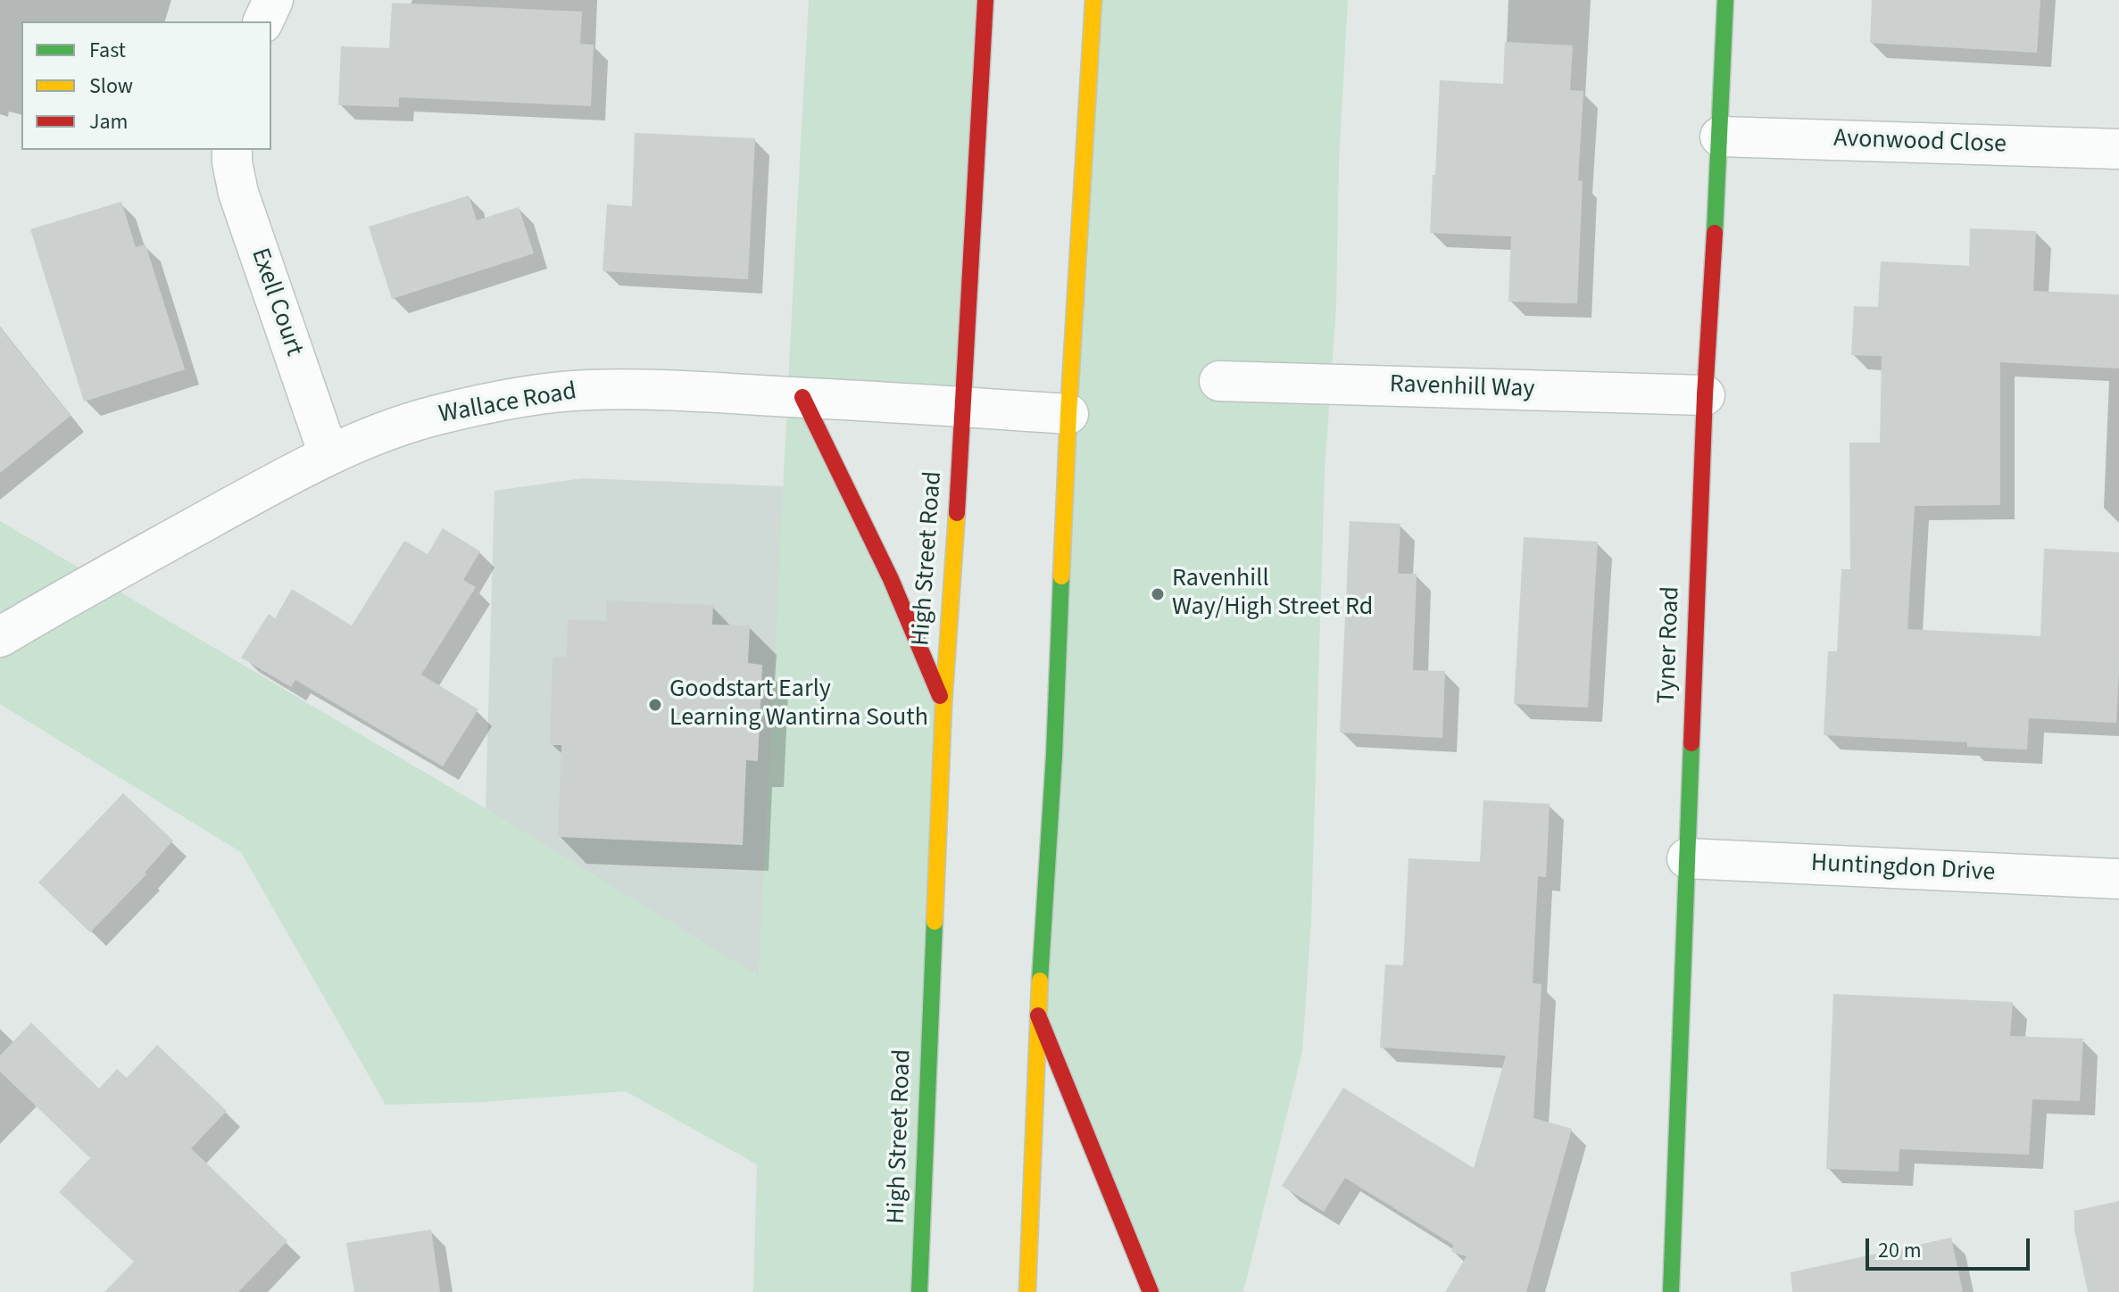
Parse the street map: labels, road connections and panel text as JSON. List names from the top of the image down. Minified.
{"streets":{"main road":["High Street Road","Tyner Road"],"street":["Avonwood Close","Exell Court","Ravenhill Way","Wallace Road","Huntingdon Drive"]},"crossings":[["Avonwood Close","Tyner Road"],["Exell Court","Wallace Road"],["Ravenhill Way","Tyner Road"],["Wallace Road","High Street Road"],["Tyner Road","Huntingdon Drive"]],"places":["Ravenhill Way/High Street Rd","Goodstart Early Learning Wantirna South"],"legend":["Fast","Slow","Jam"],"scale_bar":"20 m"}
